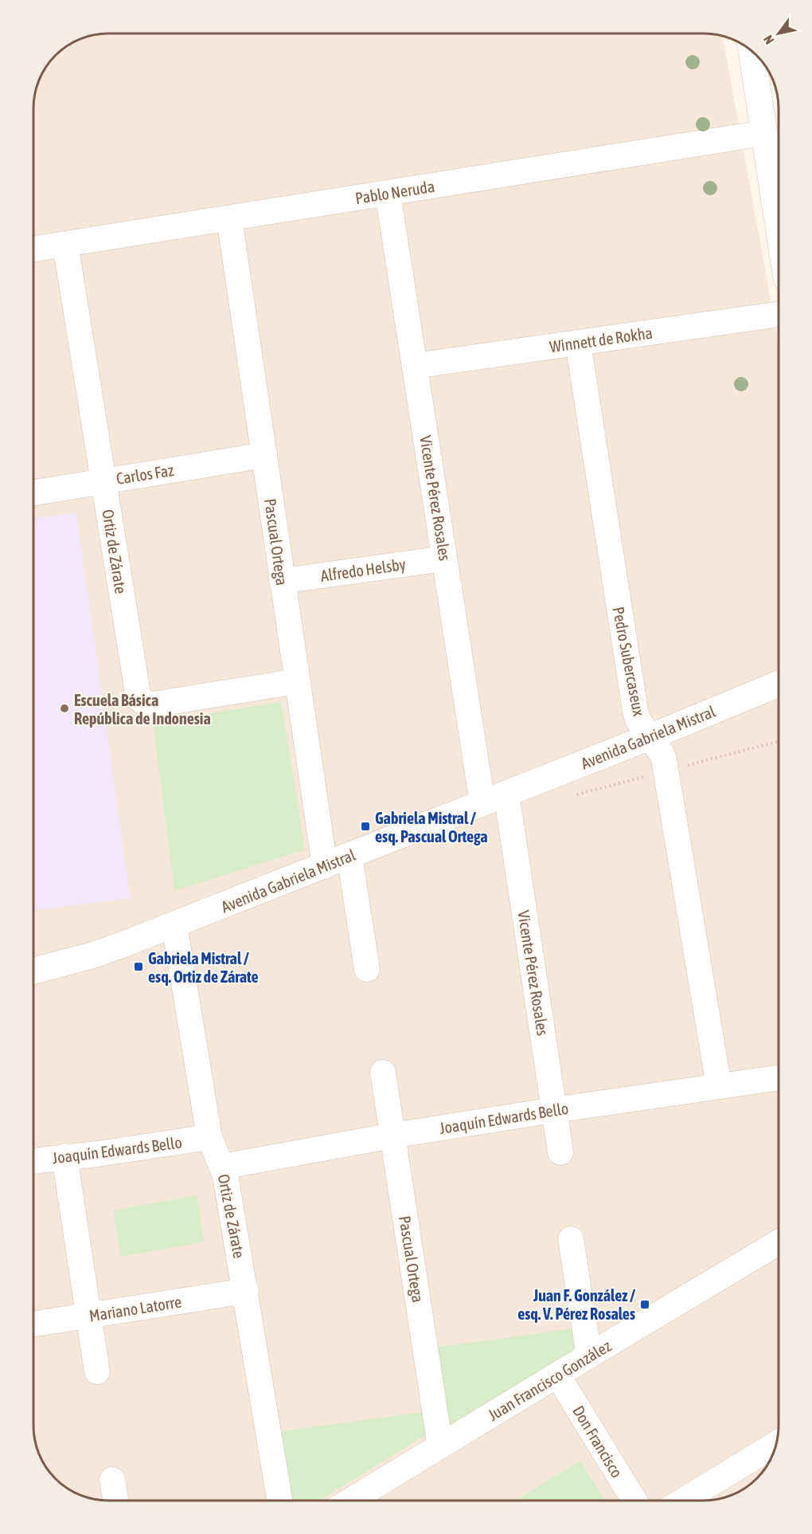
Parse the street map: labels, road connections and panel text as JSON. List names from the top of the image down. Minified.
{"streets":{"main road":["Avenida Gabriela Mistral"],"street":["Pablo Neruda","Winnett de Rokha","Carlos Faz","Vicente Pérez Rosales","Pascual Ortega","Ortiz de Zárate","Alfredo Helsby","Pedro Subercaseux","Joaquín Edwards Bello","Mariano Latorre","Juan Francisco González","Don Francisco"]},"crossings":[["Pablo Neruda","Vicente Pérez Rosales"],["Pablo Neruda","Pascual Ortega"],["Pablo Neruda","Ortiz de Zárate"],["Winnett de Rokha","Vicente Pérez Rosales"],["Winnett de Rokha","Pedro Subercaseux"],["Carlos Faz","Pascual Ortega"],["Carlos Faz","Ortiz de Zárate"],["Vicente Pérez Rosales","Alfredo Helsby"],["Vicente Pérez Rosales","Avenida Gabriela Mistral"],["Vicente Pérez Rosales","Joaquín Edwards Bello"],["Pascual Ortega","Ortiz de Zárate"],["Pascual Ortega","Alfredo Helsby"],["Pascual Ortega","Avenida Gabriela Mistral"],["Pascual Ortega","Joaquín Edwards Bello"],["Pascual Ortega","Juan Francisco González"],["Ortiz de Zárate","Avenida Gabriela Mistral"],["Ortiz de Zárate","Joaquín Edwards Bello"],["Ortiz de Zárate","Mariano Latorre"],["Pedro Subercaseux","Avenida Gabriela Mistral"],["Pedro Subercaseux","Joaquín Edwards Bello"],["Juan Francisco González","Don Francisco"]],"places":{"other":["Escuela Básica República de Indonesia"],"transit":["Gabriela Mistral / esq. Pascual Ortega","Gabriela Mistral / esq. Ortiz de Zárate","Juan F. González / esq. V. Pérez Rosales"]},"north":"bottom left"}
